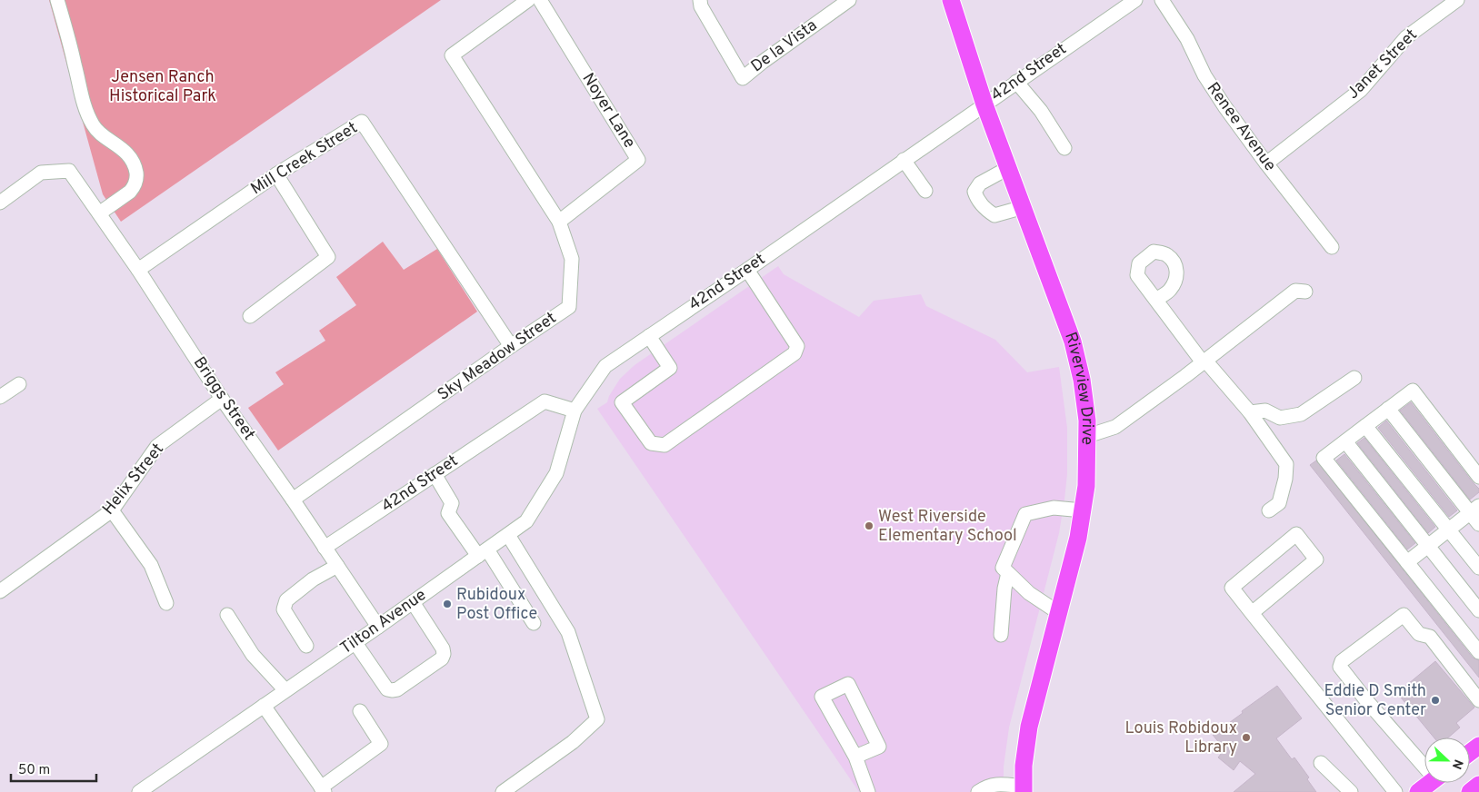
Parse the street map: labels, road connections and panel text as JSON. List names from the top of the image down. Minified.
{"streets":{"main road":["Riverview Drive"],"street":["De la Vista","Janet Street","42nd Street","Noyer Lane","Renee Avenue","Mill Creek Street","Sky Meadow Street","Briggs Street","Helix Street","Tilton Avenue"]},"crossings":[["Janet Street","Renee Avenue"],["42nd Street","Riverview Drive"],["42nd Street","Briggs Street"],["42nd Street","Tilton Avenue"],["Noyer Lane","Sky Meadow Street"],["Mill Creek Street","Sky Meadow Street"],["Mill Creek Street","Briggs Street"],["Sky Meadow Street","Briggs Street"],["Briggs Street","Helix Street"],["Briggs Street","Tilton Avenue"]],"parks":["Jensen Ranch Historical Park"],"places":["West Riverside Elementary School","Rubidoux Post Office","Eddie D Smith Senior Center","Louis Robidoux Library"],"scale_bar":"50 m","north":"right"}
